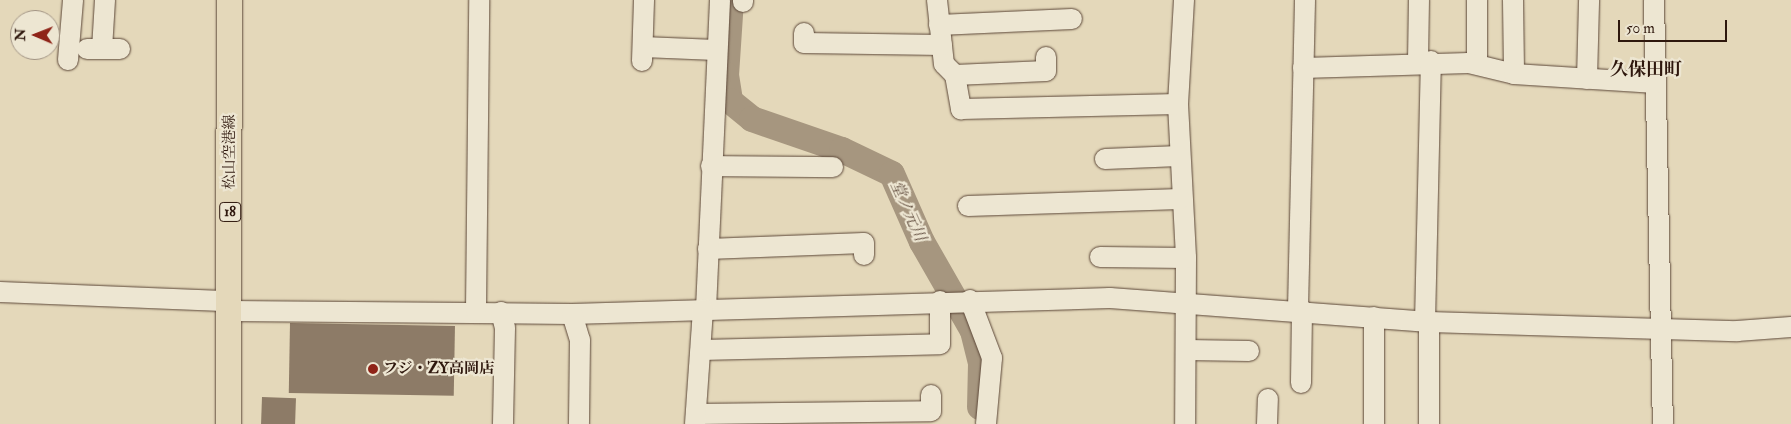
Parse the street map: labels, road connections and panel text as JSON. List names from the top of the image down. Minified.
{"streets":{"main road":["松山空港線","18"]},"districts":["久保田町"],"water":["堂ノ元川"],"places":["フジ・ZY高岡店"],"scale_bar":"50 m","north":"left"}
